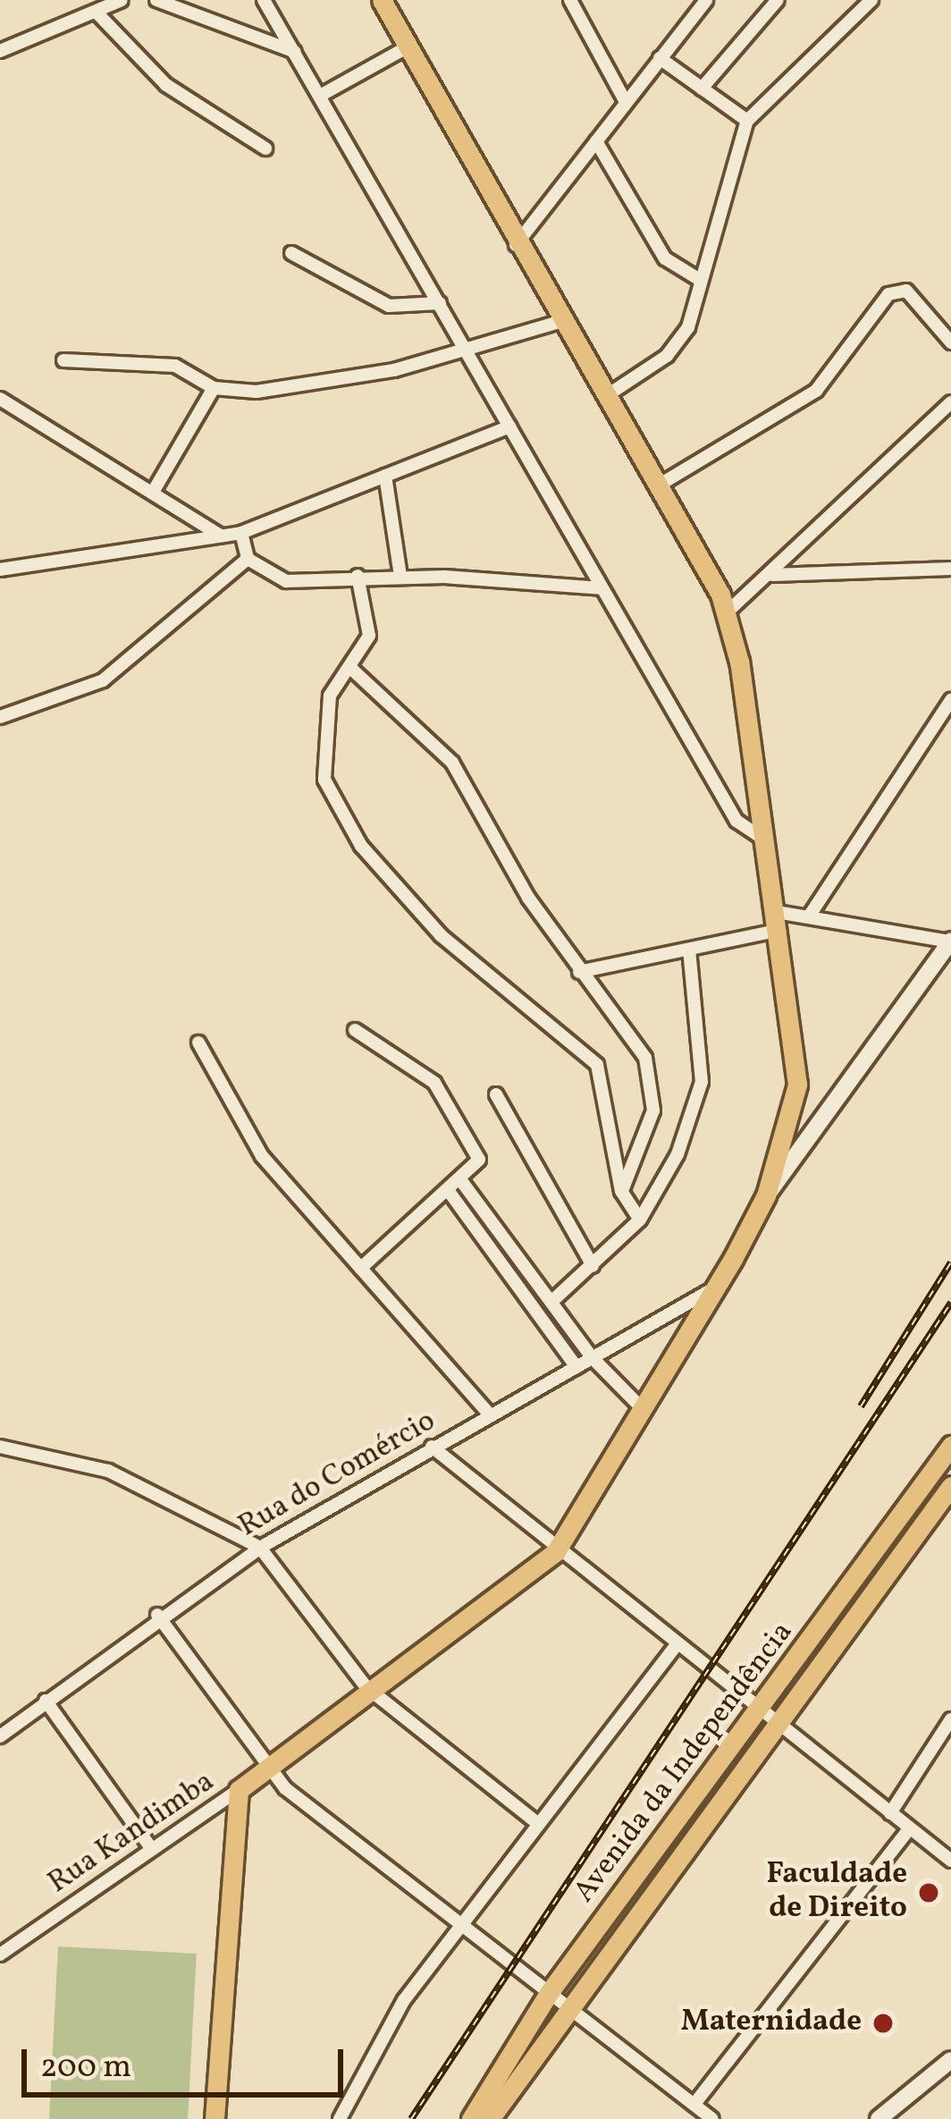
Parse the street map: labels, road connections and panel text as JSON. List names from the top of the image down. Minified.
{"streets":{"main road":["Avenida da Independência"],"street":["Rua do Comércio","Rua Kandimba"]},"places":["Faculdade de Direito","Maternidade"],"scale_bar":"200 m"}
